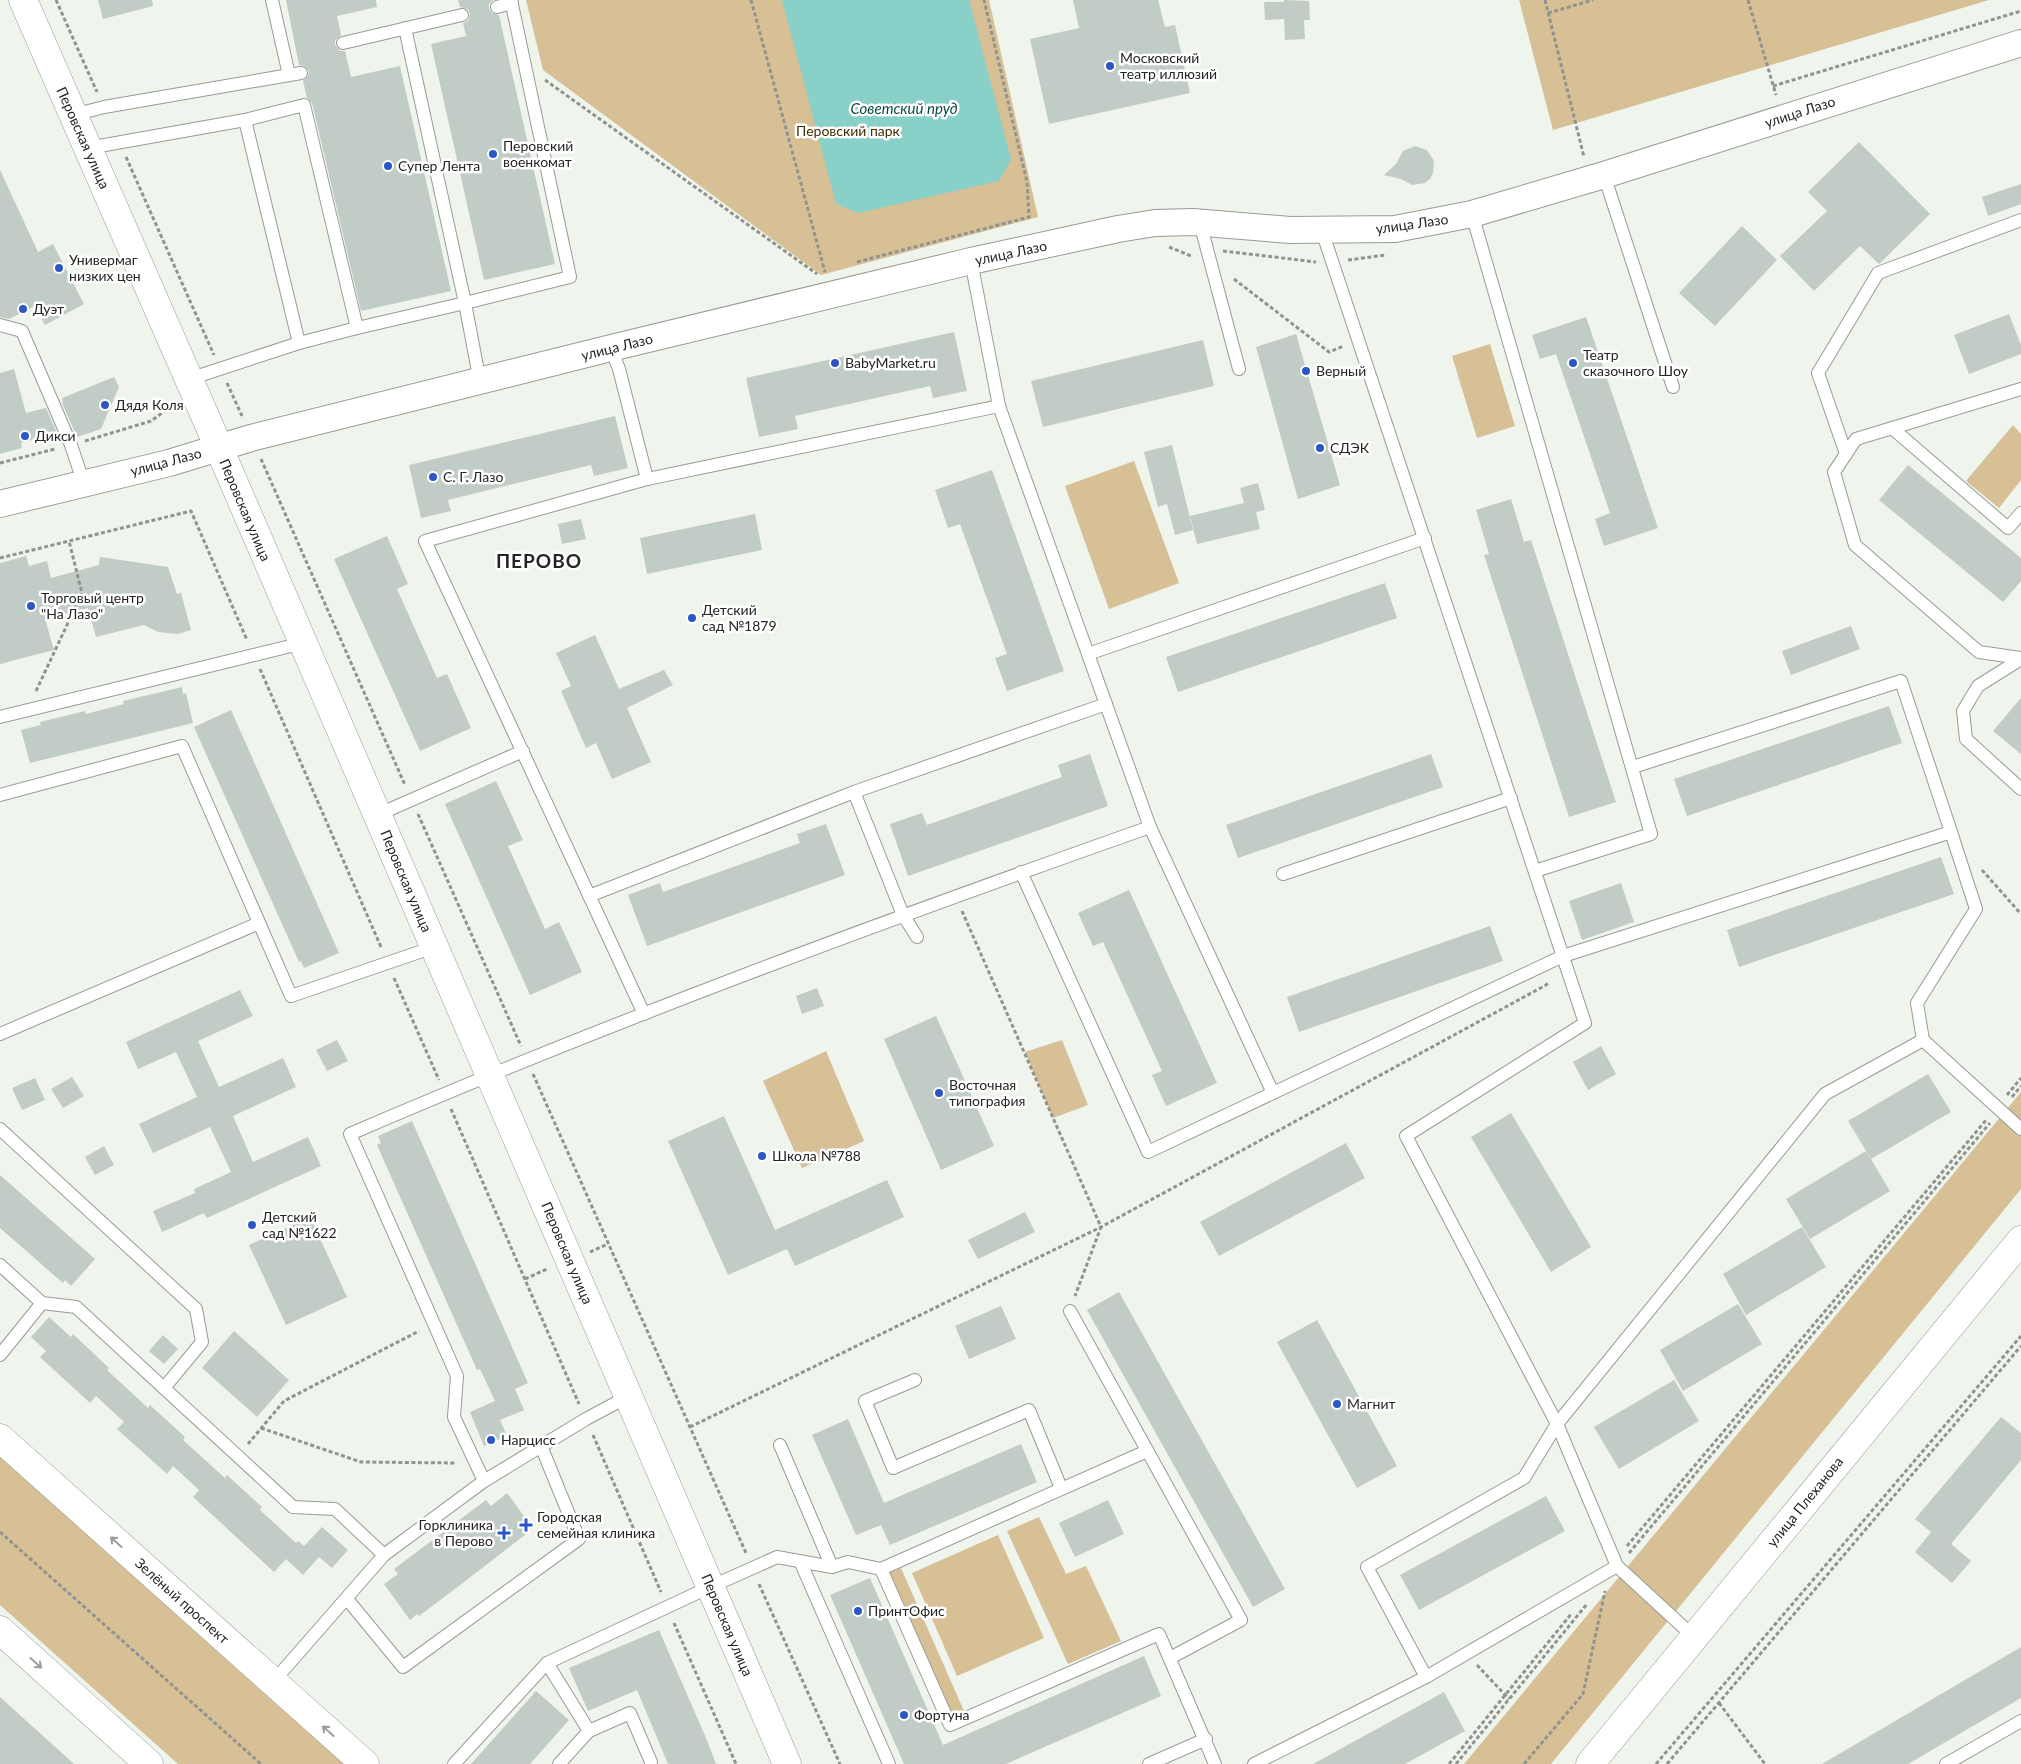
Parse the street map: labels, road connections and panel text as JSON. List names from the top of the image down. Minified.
{"streets":{"main road":["Перовская улица","улица Плеханова","Зелёный проспект"],"street":["улица Лазо"]},"crossings":[["улица Лазо","Перовская улица"]],"districts":["ПЕРОВО"],"water":["Советский пруд"],"parks":["Перовский парк"],"places":{"other":["Московский театр иллюзий","Перовский военкомат","Супер Лента","Универмаг низких цен","Дуэт","BabyMarket.ru","Театр сказочного Шоу","Верный","Дядя Коля","Дикси","СДЭК","С. Г. Лазо","Торговый центр \"На Лазо\"","Детский сад №1879","Восточная типография","Школа №788","Детский сад №1622","Магнит","Нарцисс","ПринтОфис","Фортуна"],"health":["Городская семейная клиника","Горклиника в Перово"]}}
